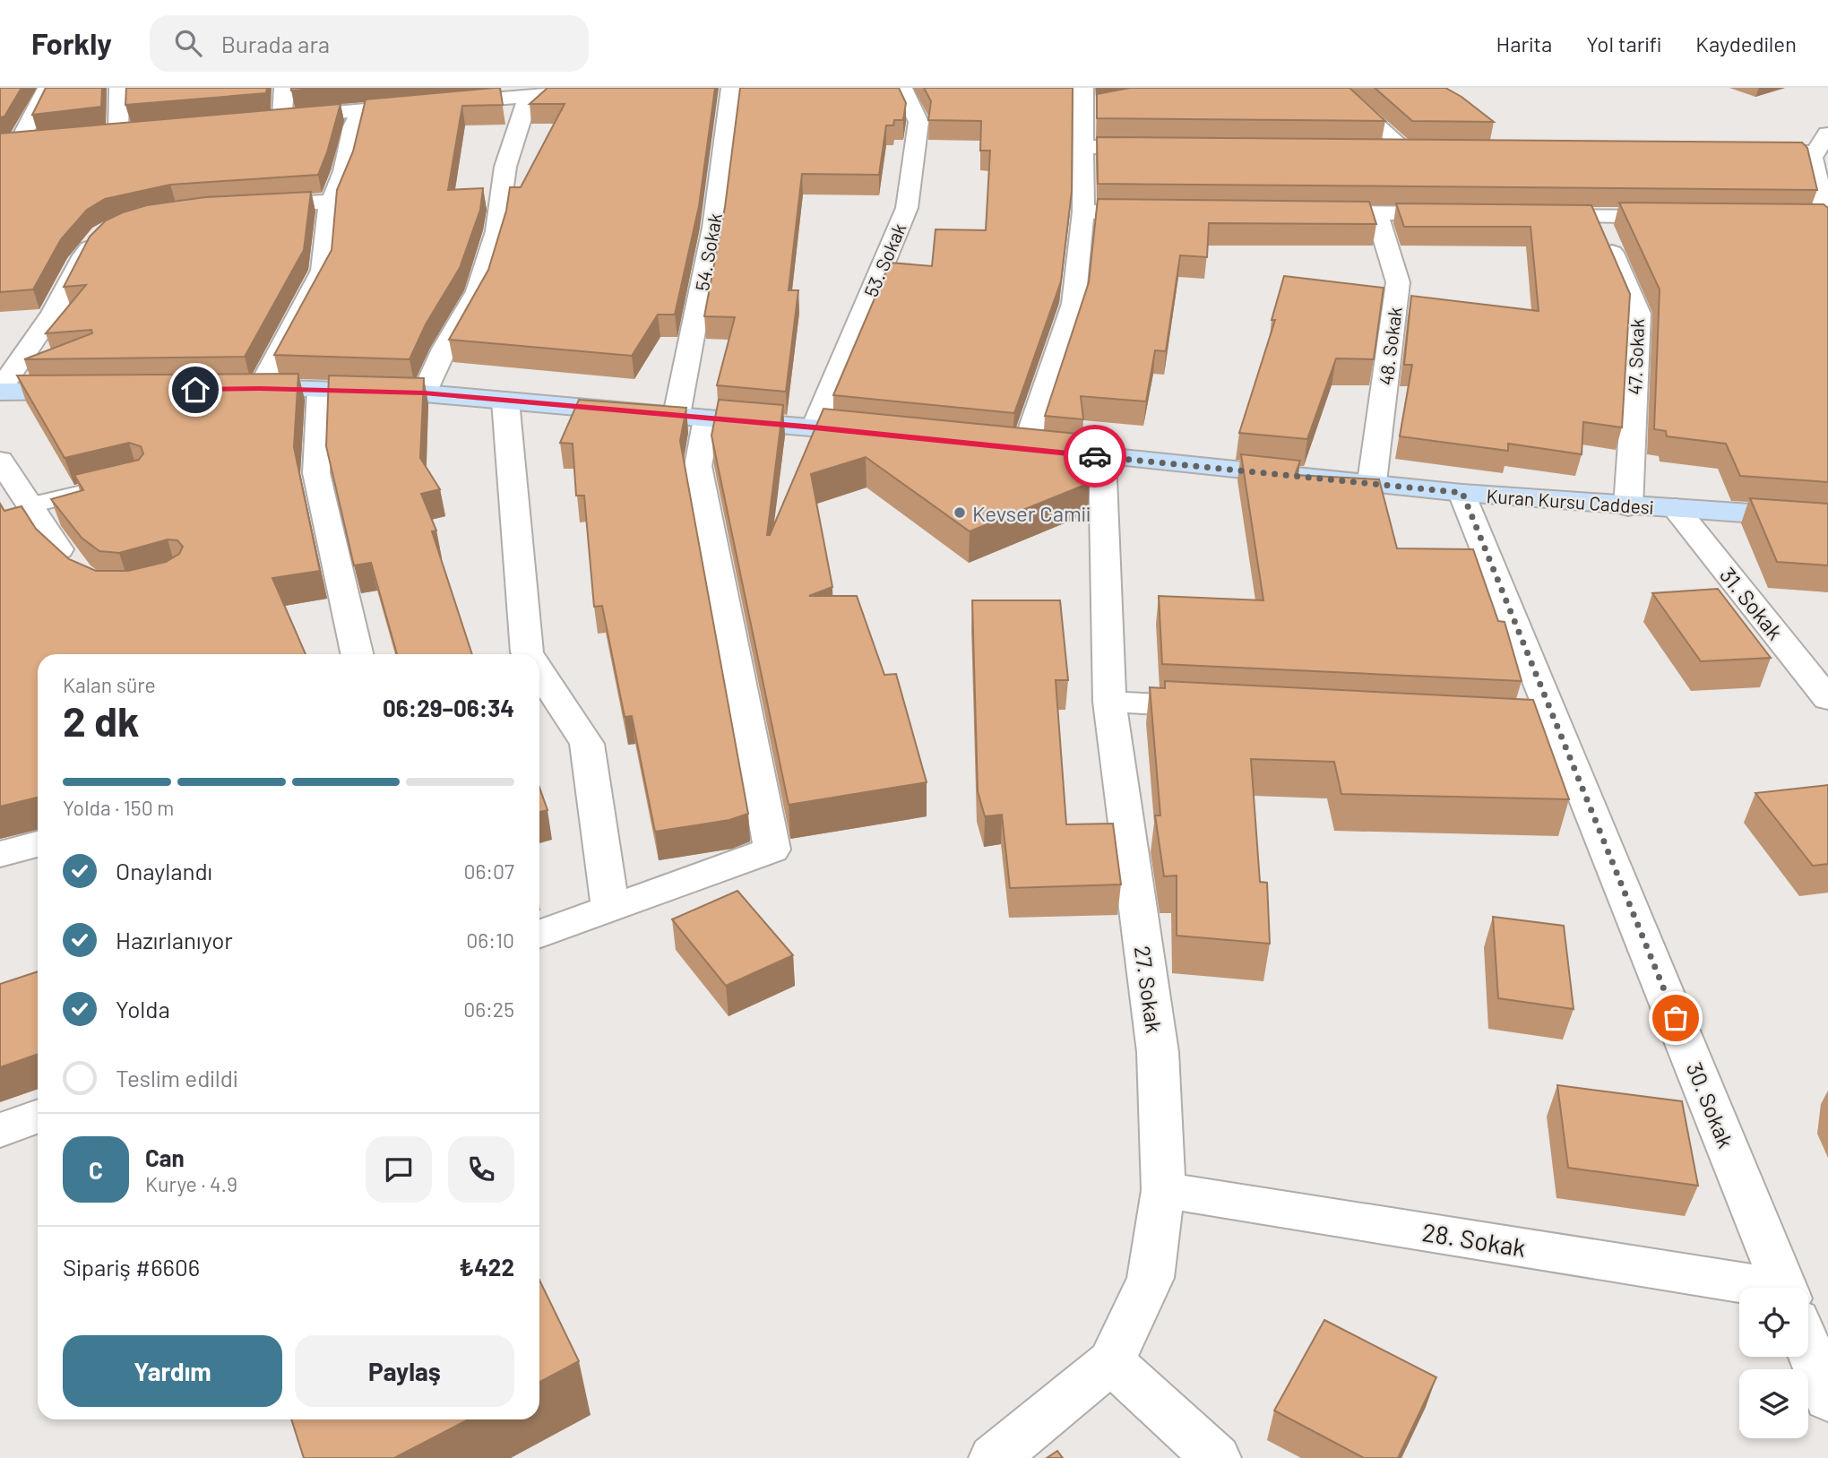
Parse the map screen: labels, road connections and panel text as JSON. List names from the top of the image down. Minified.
{"streets":{"main road":["Kuran Kursu Caddesi"],"street":["54. Sokak","53. Sokak","48. Sokak","47. Sokak","31. Sokak","27. Sokak","30. Sokak","28. Sokak"]},"crossings":[["48. Sokak","Kuran Kursu Caddesi"],["47. Sokak","Kuran Kursu Caddesi"],["Kuran Kursu Caddesi","31. Sokak"],["Kuran Kursu Caddesi","27. Sokak"],["Kuran Kursu Caddesi","30. Sokak"],["27. Sokak","28. Sokak"]],"places":["Kevser Camii"],"page":{"header":"Forkly","search":"Burada ara","nav":["Harita","Yol tarifi","Kaydedilen"],"heading":["2 dk","Kalan süre","06:29–06:34"],"panel":["Can","Kurye · 4.9","Sipariş #6606","₺422"],"bar":"Yolda · 150 m","list":[["Onaylandı","06:07"],["Hazırlanıyor","06:10"],["Yolda","06:25"],"Teslim edildi"],"round":"C","buttons":["Yardım","Paylaş"]}}
